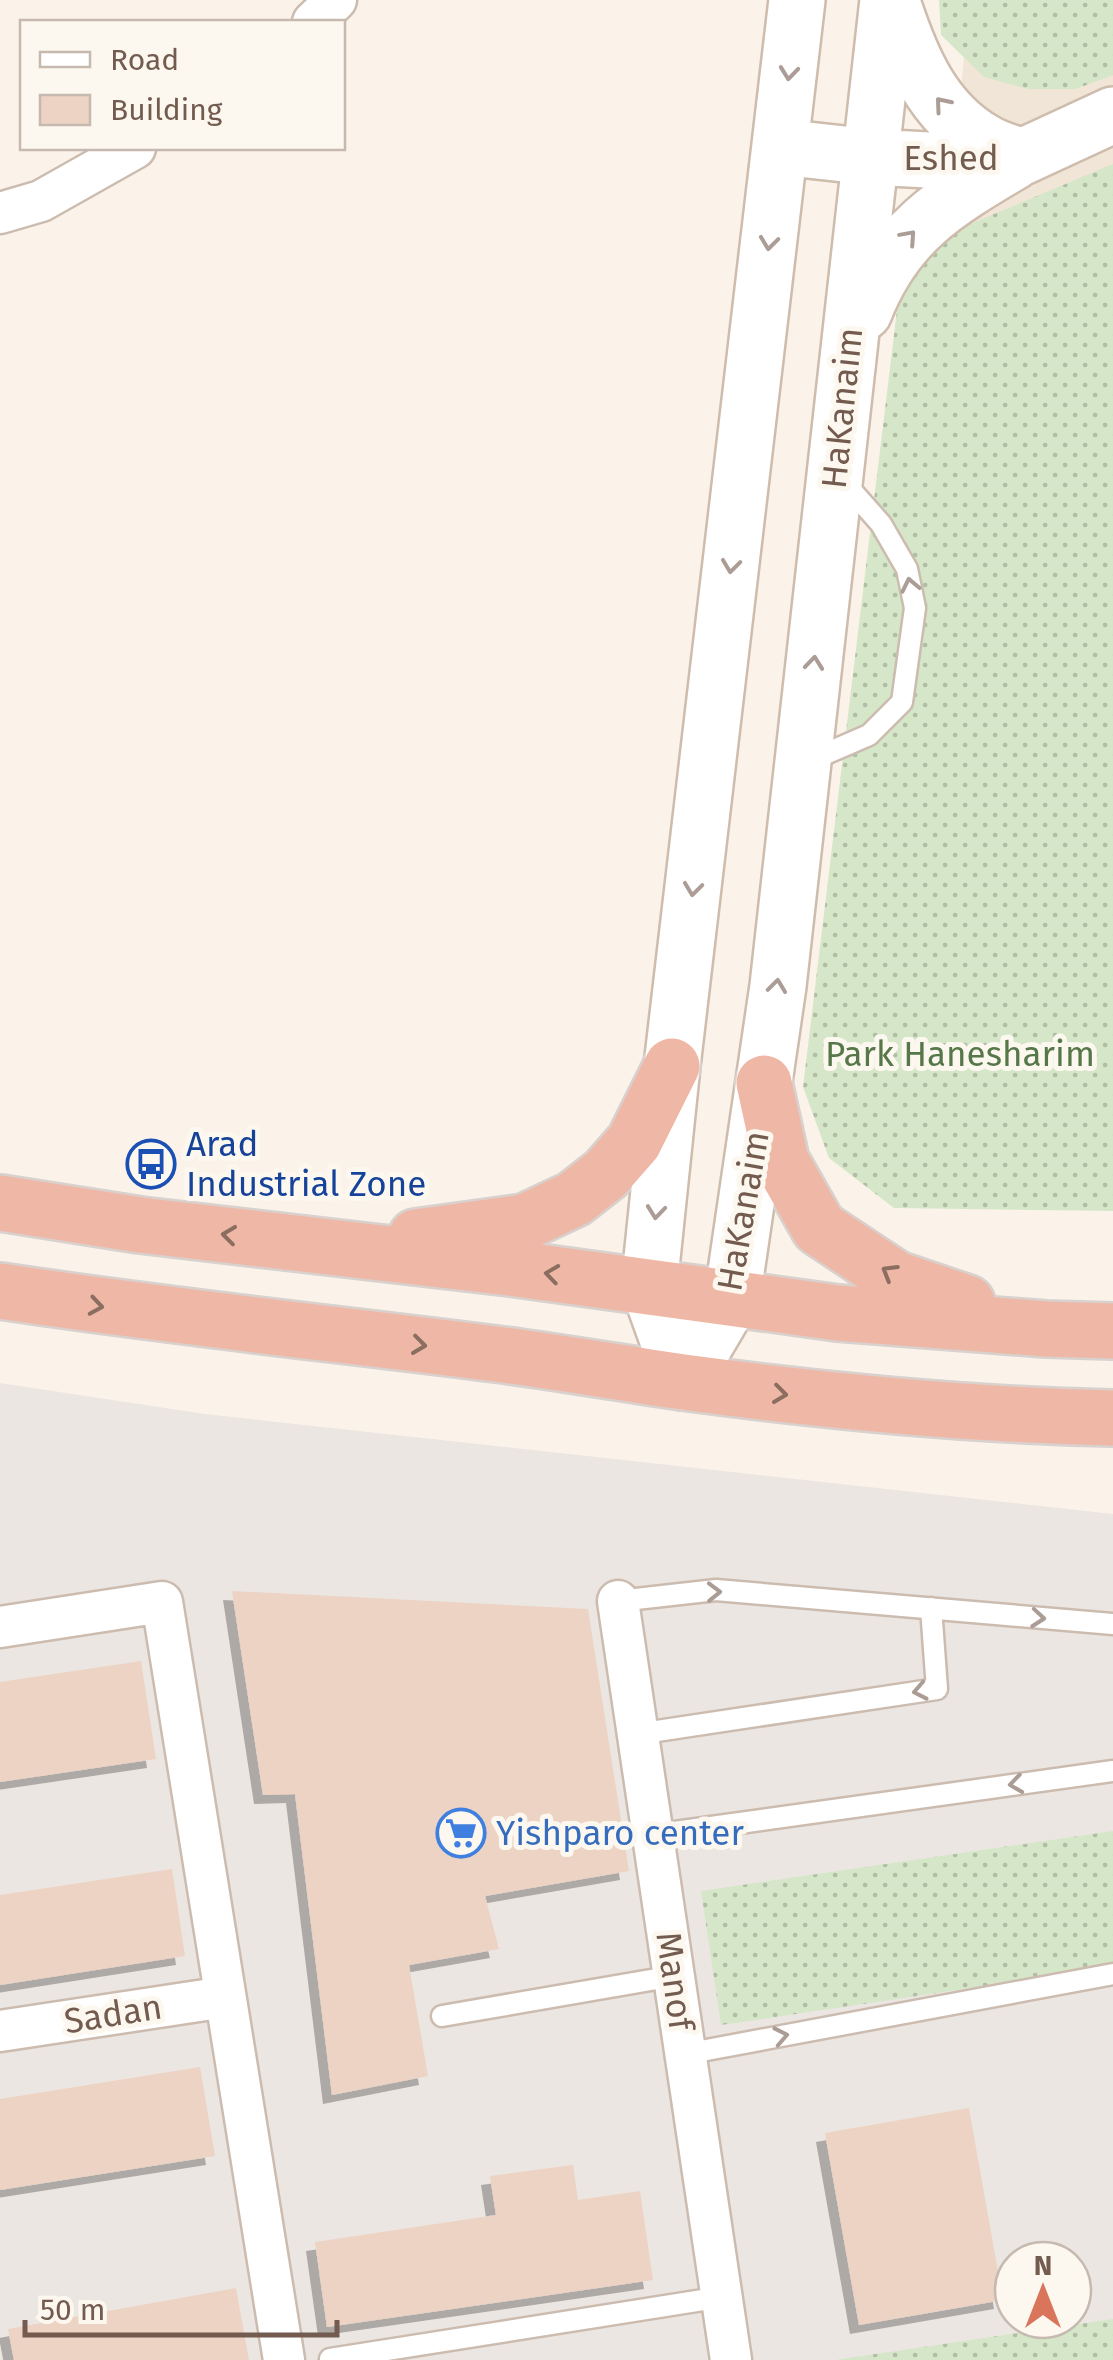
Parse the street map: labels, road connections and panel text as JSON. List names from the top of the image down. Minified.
{"streets":{"main road":["Eshed","HaKanaim"],"street":["Manof","Sadan"]},"crossings":[["Eshed","HaKanaim"]],"parks":["Park Hanesharim"],"places":{"bus stop":["Arad Industrial Zone"],"supermarket":["Yishparo center"]},"legend":["Road","Building"],"scale_bar":"50 m","north":"top"}
